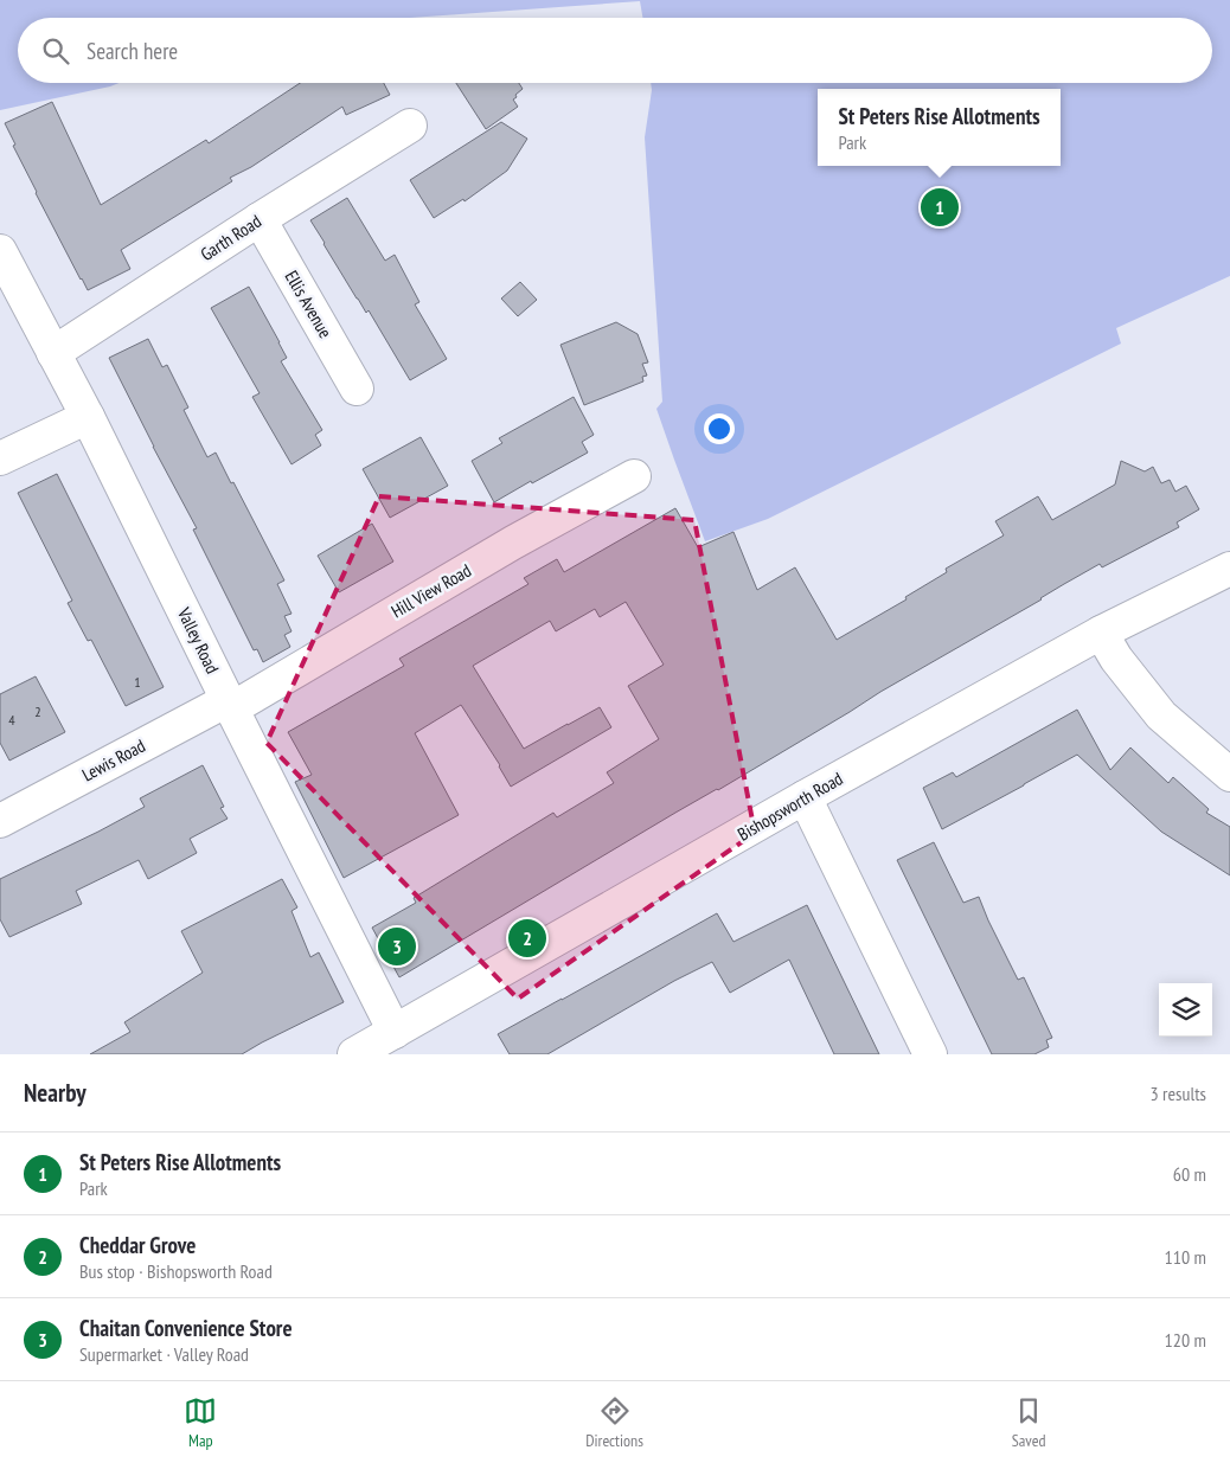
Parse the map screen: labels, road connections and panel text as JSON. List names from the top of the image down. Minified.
{"streets":{"street":["Garth Road","Ellis Avenue","Hill View Road","Valley Road","Lewis Road","Bishopsworth Road"]},"crossings":[["Garth Road","Ellis Avenue"],["Garth Road","Valley Road"],["Hill View Road","Valley Road"],["Hill View Road","Lewis Road"],["Valley Road","Lewis Road"],["Valley Road","Bishopsworth Road"]],"house_numbers":["1","2","4"],"page":{"search":"Search here","popup":["St Peters Rise Allotments","Park"],"pins":["1","2","3"],"heading":["Nearby","3 results"],"list":[{"mark":"1","name":"St Peters Rise Allotments","note":"Park","value":"60 m"},{"mark":"2","name":"Cheddar Grove","note":"Bus stop · Bishopsworth Road","value":"110 m"},{"mark":"3","name":"Chaitan Convenience Store","note":"Supermarket · Valley Road","value":"120 m"}],"nav":["Map","Directions","Saved"]}}
